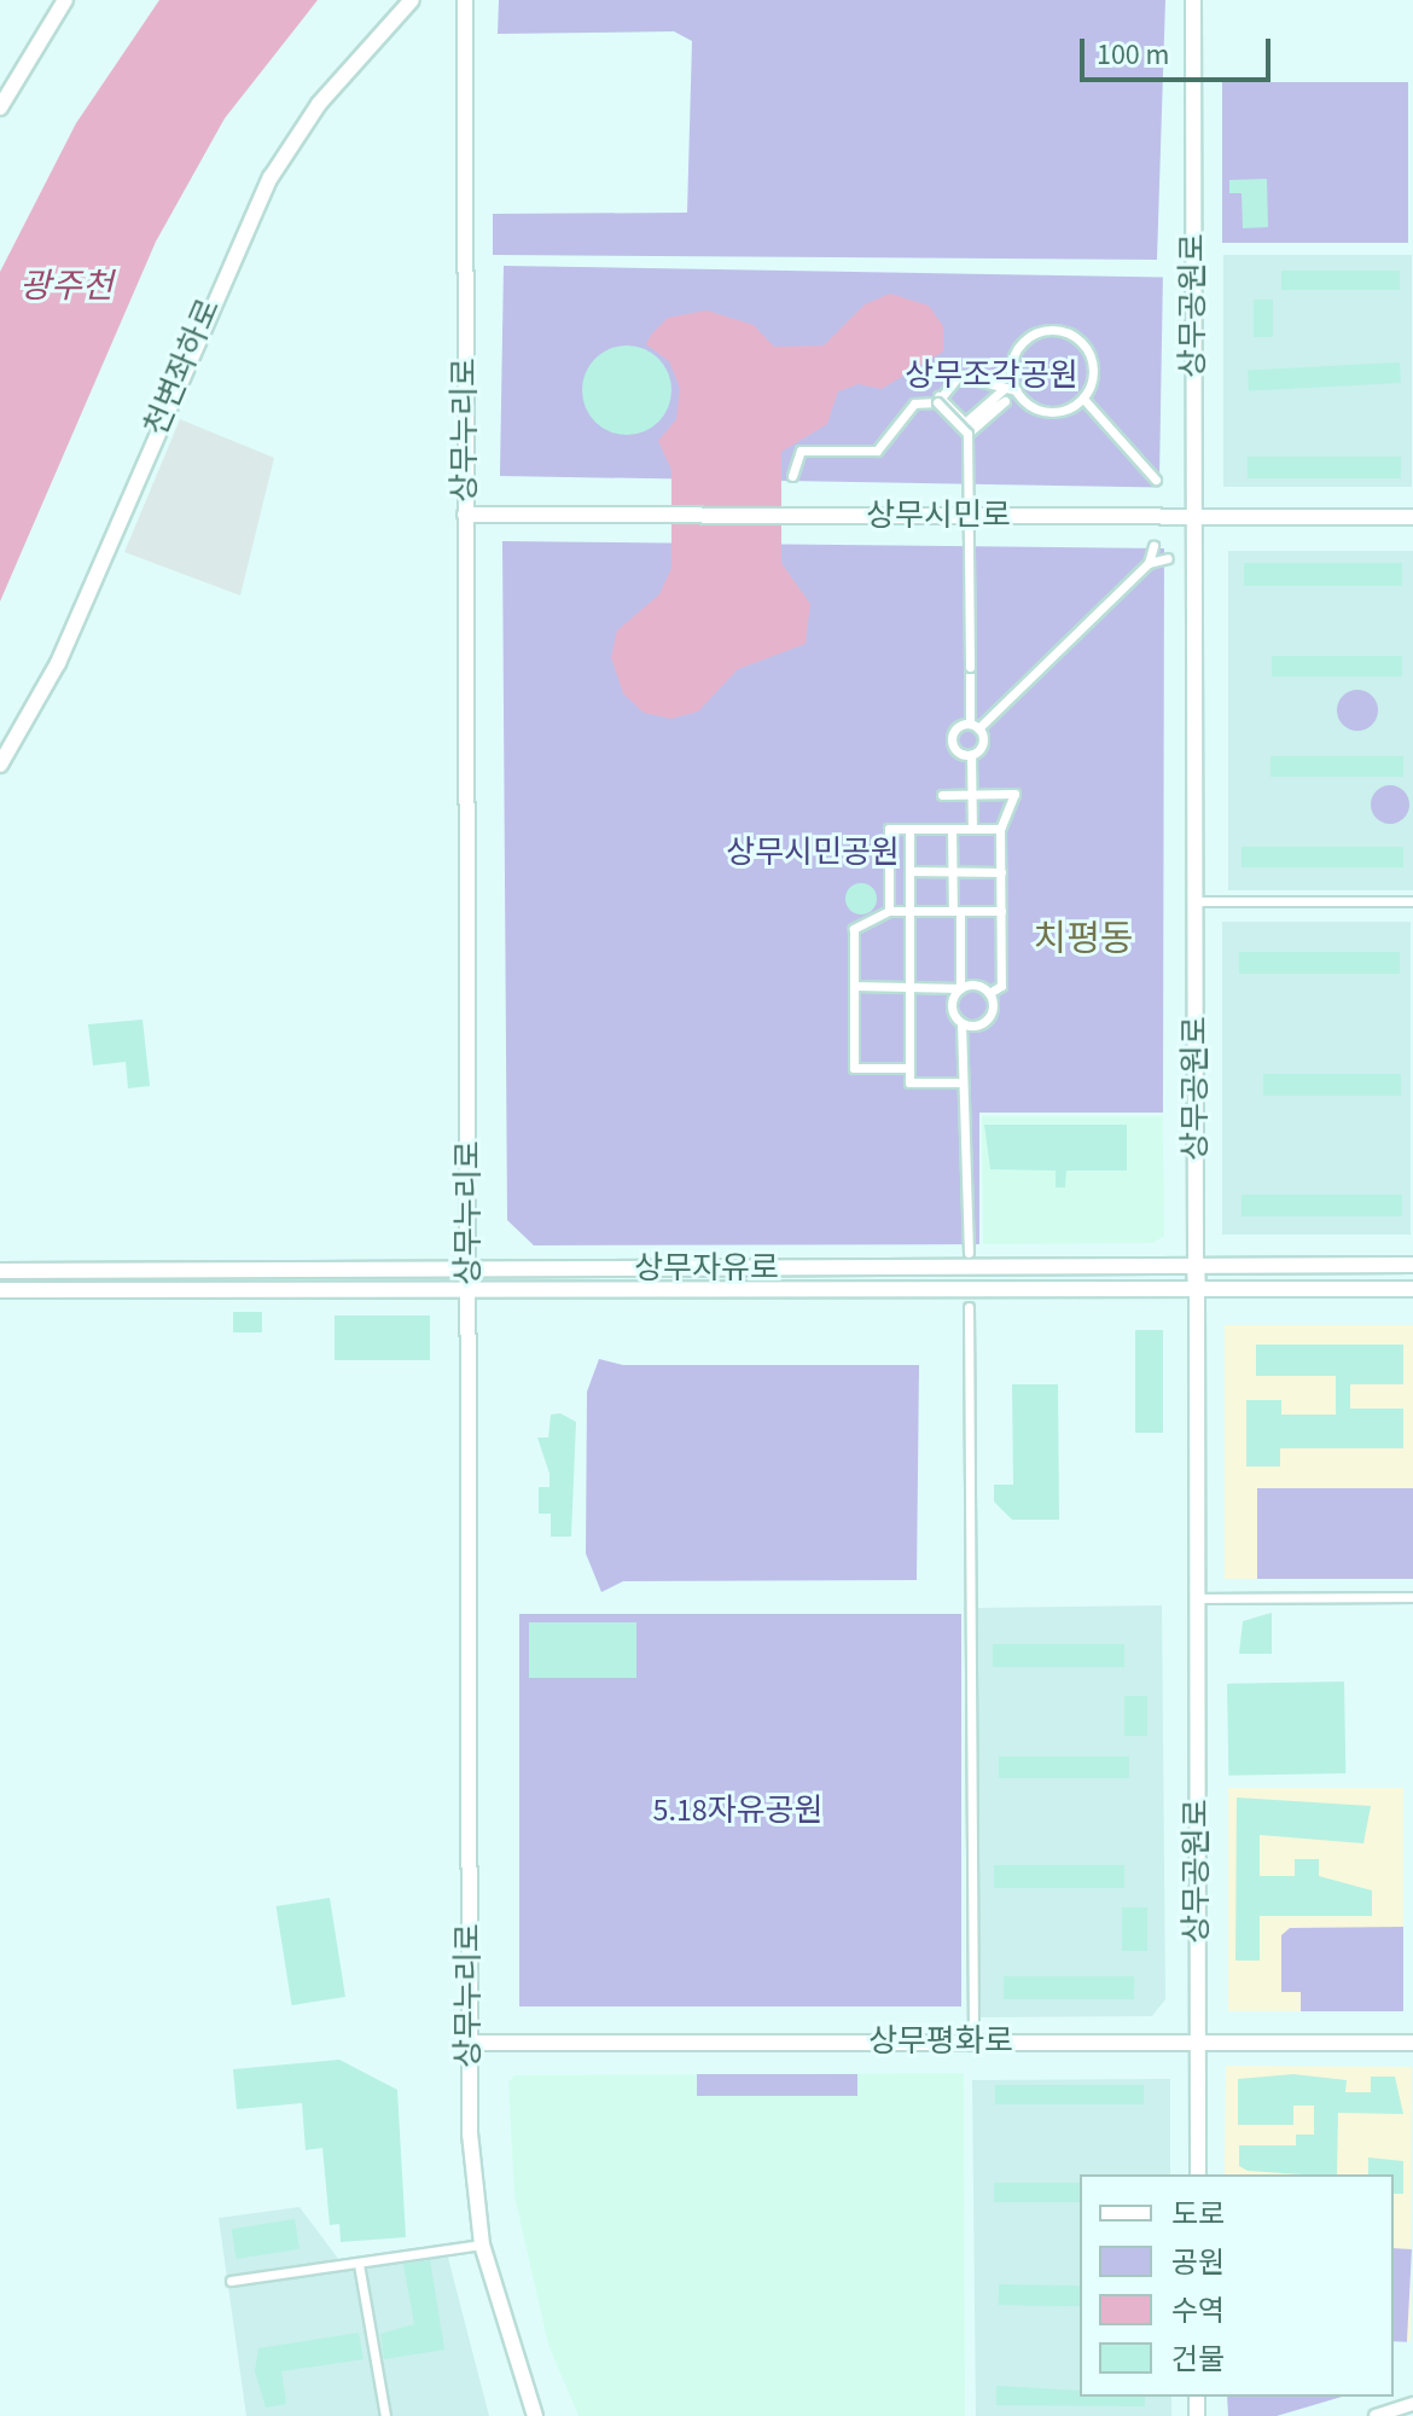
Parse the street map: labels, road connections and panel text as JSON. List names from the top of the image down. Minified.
{"streets":{"main road":["상무공원로"],"street":["천변좌하로","상무누리로","상무시민로","상무자유로","상무평화로"]},"crossings":[["상무공원로","상무시민로"],["상무공원로","상무자유로"],["상무공원로","상무평화로"],["상무누리로","상무시민로"],["상무누리로","상무자유로"],["상무누리로","상무평화로"]],"districts":["치평동"],"water":["광주천"],"parks":["상무조각공원","상무시민공원","5.18자유공원"],"legend":["도로","공원","수역","건물"],"scale_bar":"100 m"}
